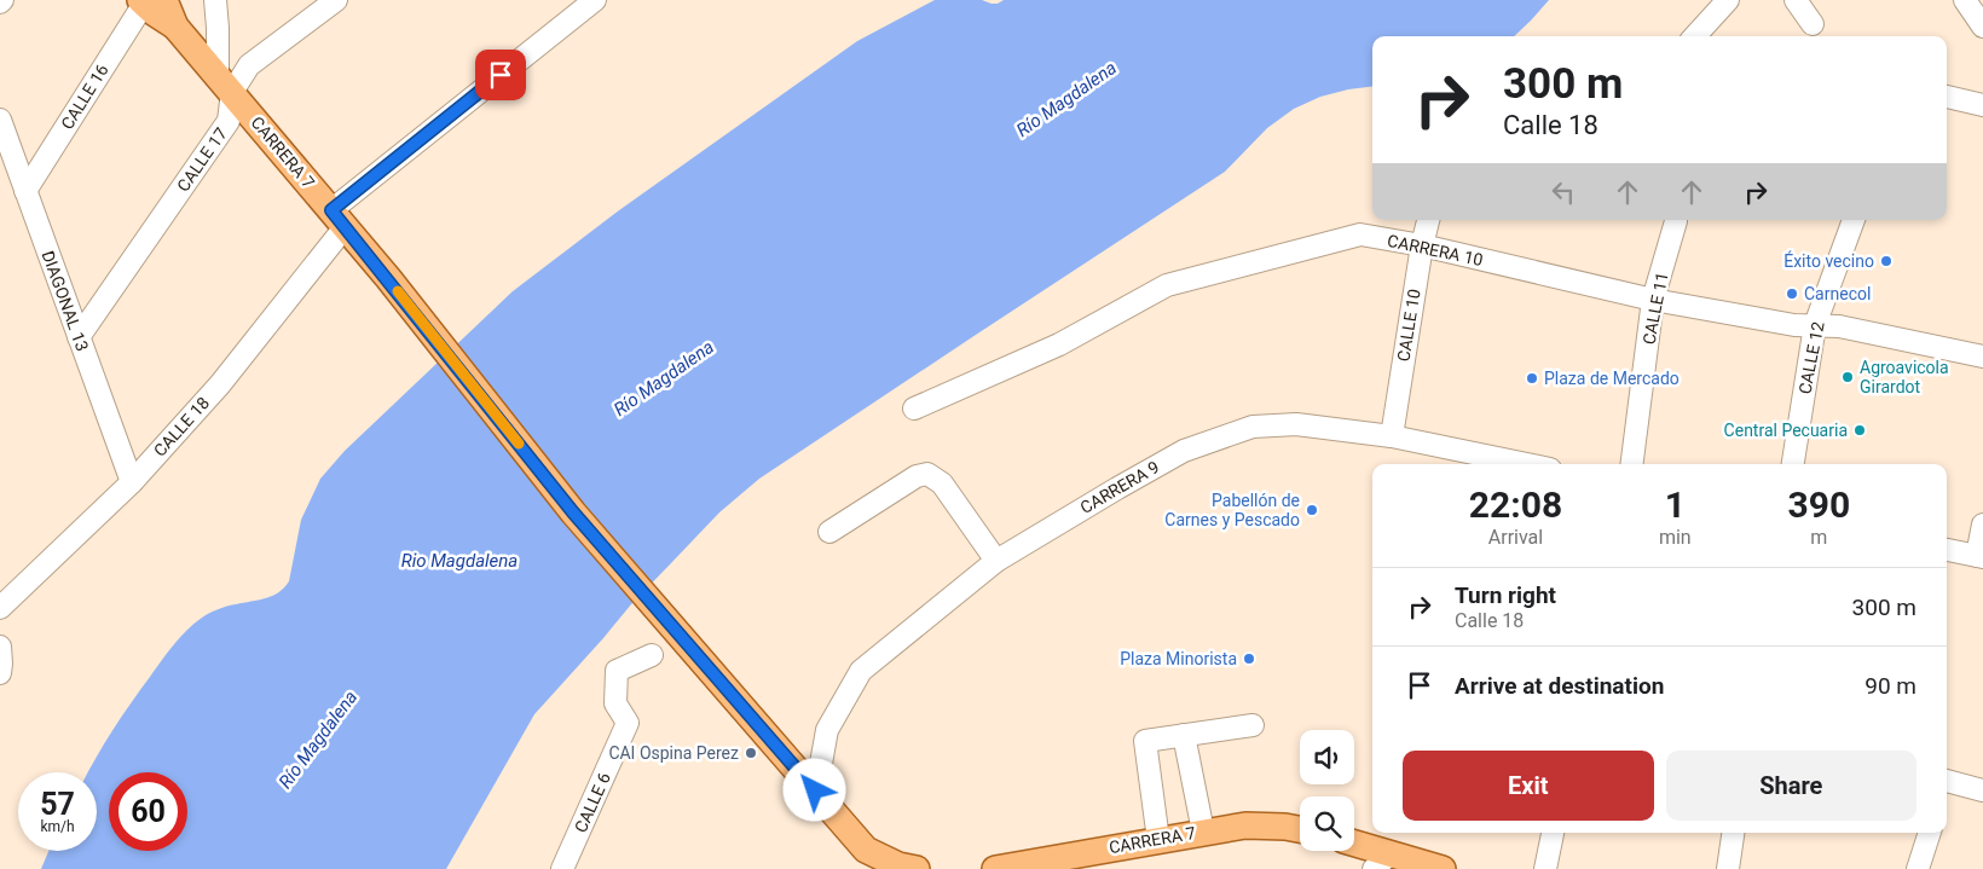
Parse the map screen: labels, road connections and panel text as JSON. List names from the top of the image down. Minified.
{"streets":{"main road":["CARRERA 7"],"street":["CALLE 16","CALLE 17","CARRERA 10","DIAGONAL 13","CALLE 11","CALLE 10","CALLE 12","CALLE 18","CARRERA 9","CALLE 6"]},"crossings":[["CALLE 16","CARRERA 7"],["CALLE 16","DIAGONAL 13"],["CARRERA 7","CALLE 17"],["CARRERA 7","CALLE 18"],["CARRERA 7","CARRERA 9"],["CALLE 17","DIAGONAL 13"],["CARRERA 10","CALLE 11"],["CARRERA 10","CALLE 10"],["CARRERA 10","CALLE 12"],["DIAGONAL 13","CALLE 18"],["CALLE 10","CARRERA 9"]],"water":["Río Magdalena","Rio Magdalena"],"places":["Éxito vecino","Carnecol","Agroavicola Girardot","Plaza de Mercado","Central Pecuaria","Pabellón de Carnes y Pescado","Plaza Minorista","CAI Ospina Perez"],"page":{"turn":["300 m","Calle 18"],"eta":["22:08","Arrival","1","min","390","m"],"list":[{"name":"Turn right","note":"Calle 18","value":"300 m"},{"name":"Arrive at destination","value":"90 m"}],"buttons":["Exit","Share"],"speed":"57 km/h","limit":"60"}}
